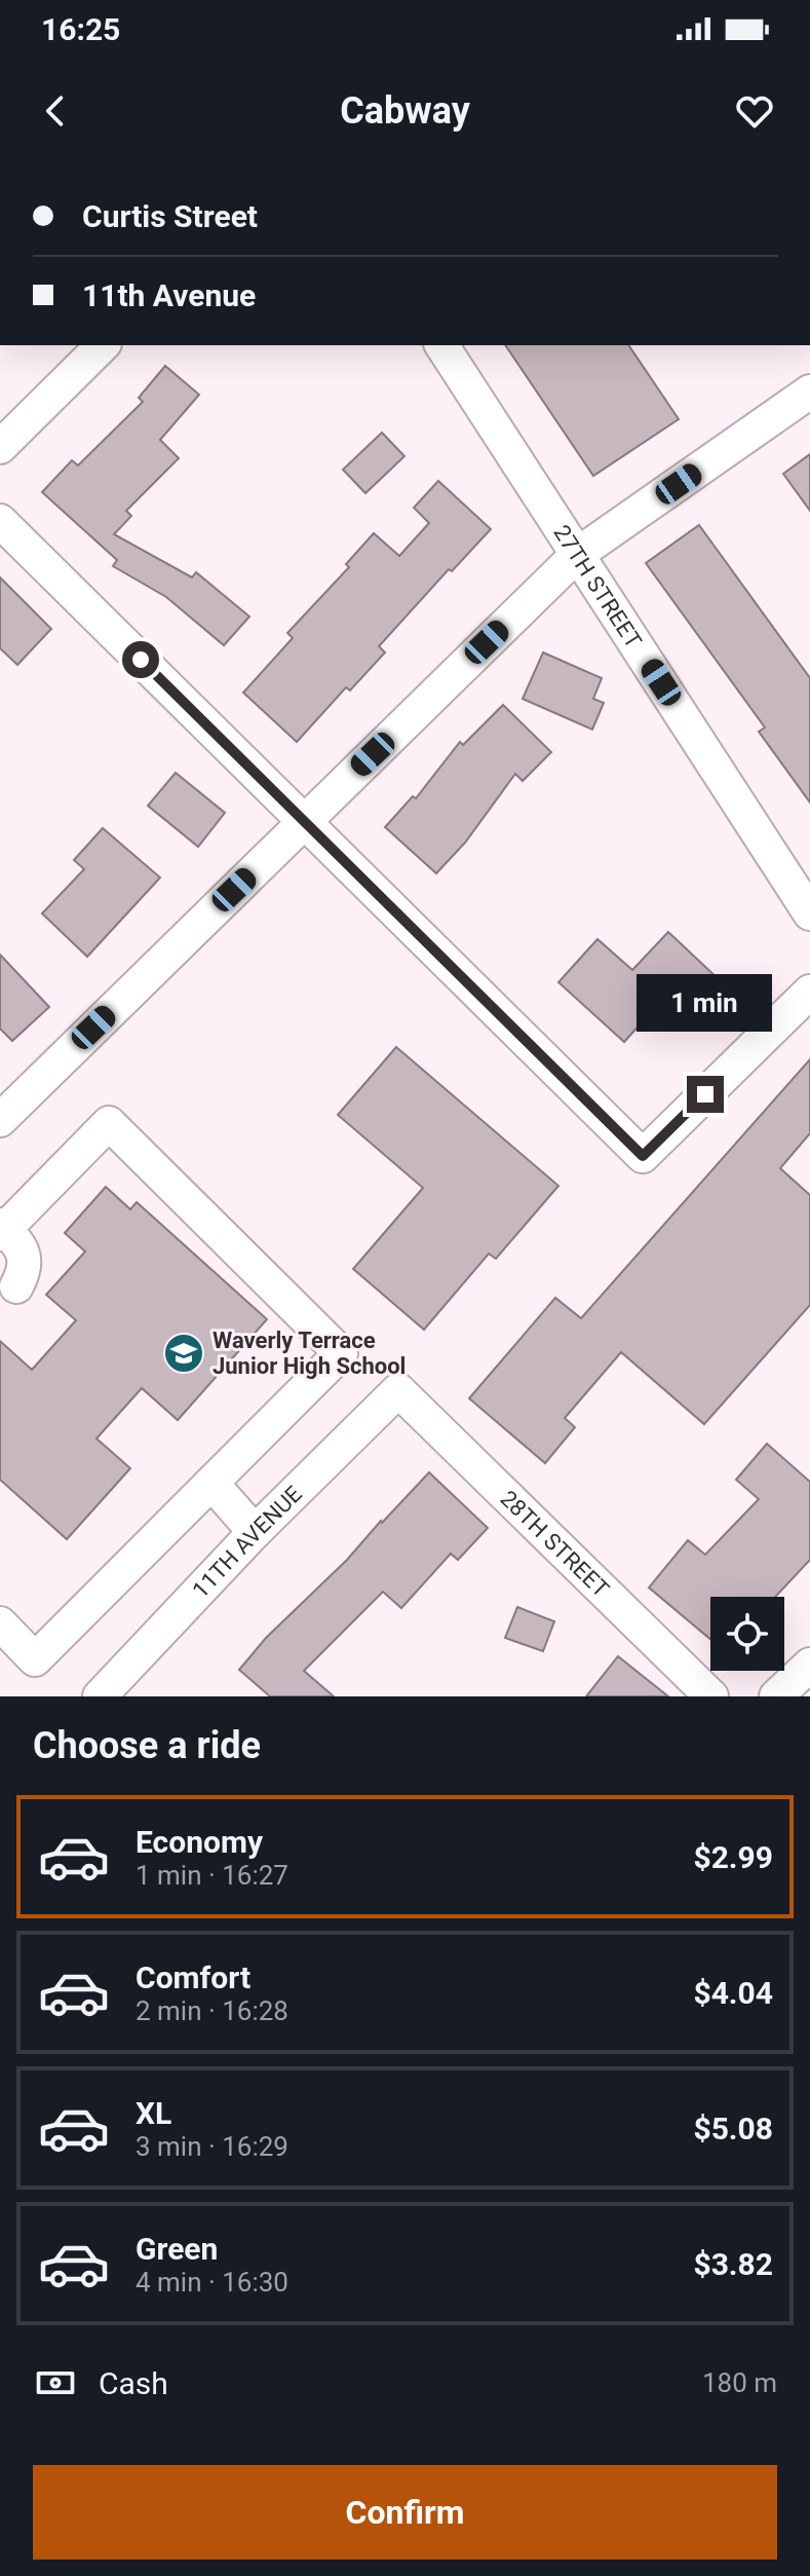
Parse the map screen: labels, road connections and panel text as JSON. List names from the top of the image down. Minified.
{"streets":{"street":["27TH STREET","11TH AVENUE","28TH STREET"]},"crossings":[["11TH AVENUE","28TH STREET"]],"places":{"school or university":["Waverly Terrace Junior High School"]},"page":{"status":"16:25","header":"Cabway","banner":["Curtis Street","11th Avenue"],"bubble":"1 min","heading":"Choose a ride","list":[{"name":"Economy","note":"1 min · 16:27","value":"$2.99"},{"name":"Comfort","note":"2 min · 16:28","value":"$4.04"},{"name":"XL","note":"3 min · 16:29","value":"$5.08"},{"name":"Green","note":"4 min · 16:30","value":"$3.82"}],"pay":["Cash","180 m"],"buttons":"Confirm"}}
